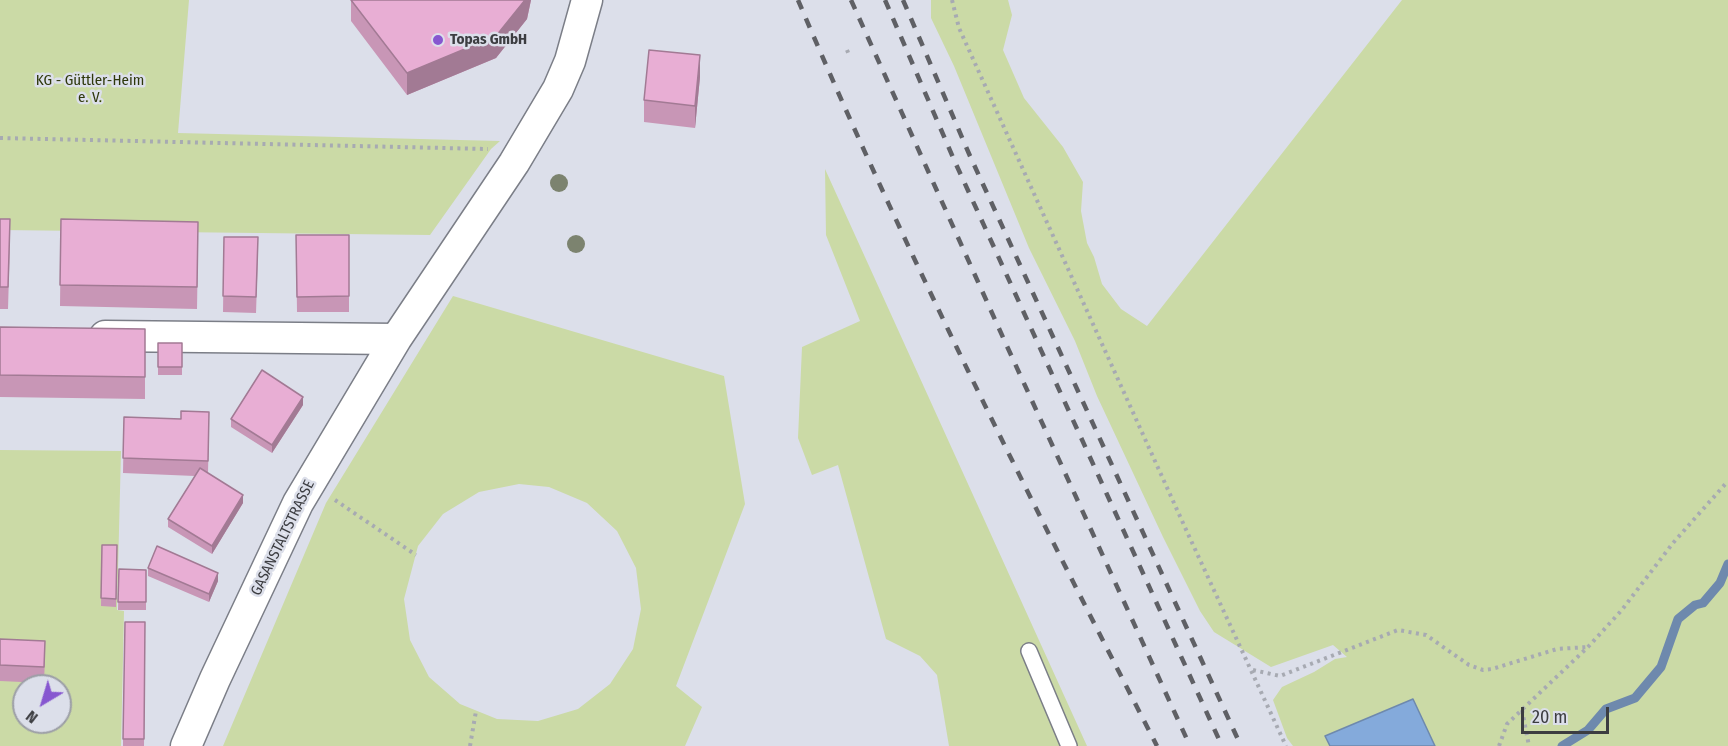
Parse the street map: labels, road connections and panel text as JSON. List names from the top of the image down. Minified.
{"streets":{"street":["GASANSTALTSTRASSE"]},"parks":["KG - Güttler-Heim e. V."],"places":["Topas GmbH"],"scale_bar":"20 m","north":"bottom left"}
